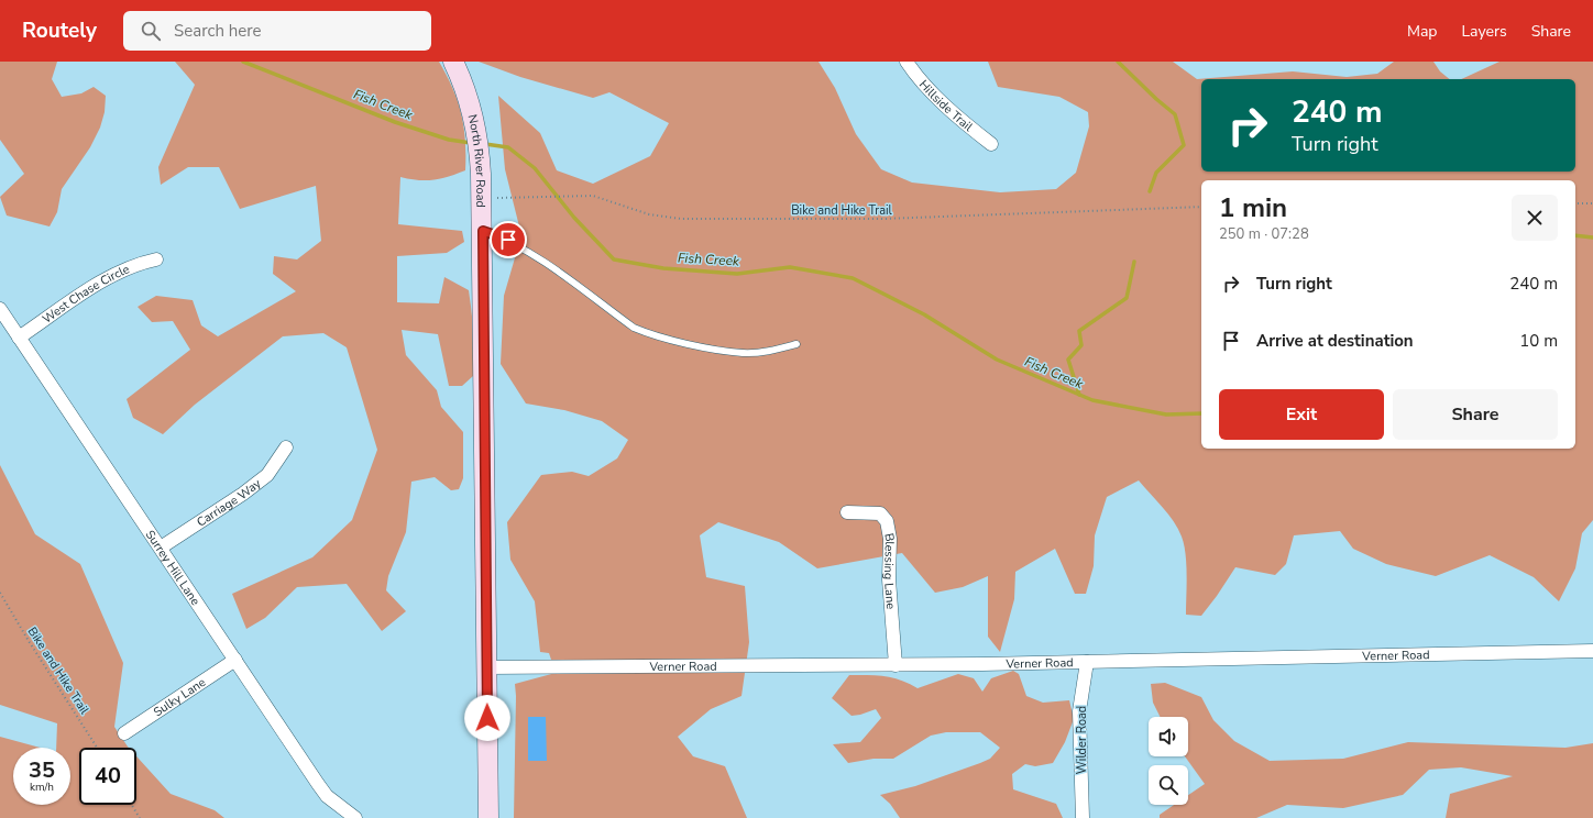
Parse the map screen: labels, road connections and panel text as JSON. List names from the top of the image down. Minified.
{"streets":{"street":["Hillside Trail","North River Road","West Chase Circle","Carriage Way","Surrey Hill Lane","Blessing Lane","Verner Road","Sulky Lane","Wilder Road"],"path":["Bike and Hike Trail"]},"crossings":[["North River Road","Bike and Hike Trail"],["North River Road","Verner Road"],["West Chase Circle","Surrey Hill Lane"],["Carriage Way","Surrey Hill Lane"],["Surrey Hill Lane","Sulky Lane"],["Blessing Lane","Verner Road"],["Verner Road","Wilder Road"]],"water":["Fish Creek"],"page":{"header":"Routely","search":"Search here","nav":["Map","Layers","Share"],"turn":["240 m","Turn right"],"heading":["1 min","250 m · 07:28"],"list":[{"name":"Turn right","value":"240 m"},{"name":"Arrive at destination","value":"10 m"}],"buttons":["Exit","Share"],"speed":"35 km/h","limit":"40"}}
